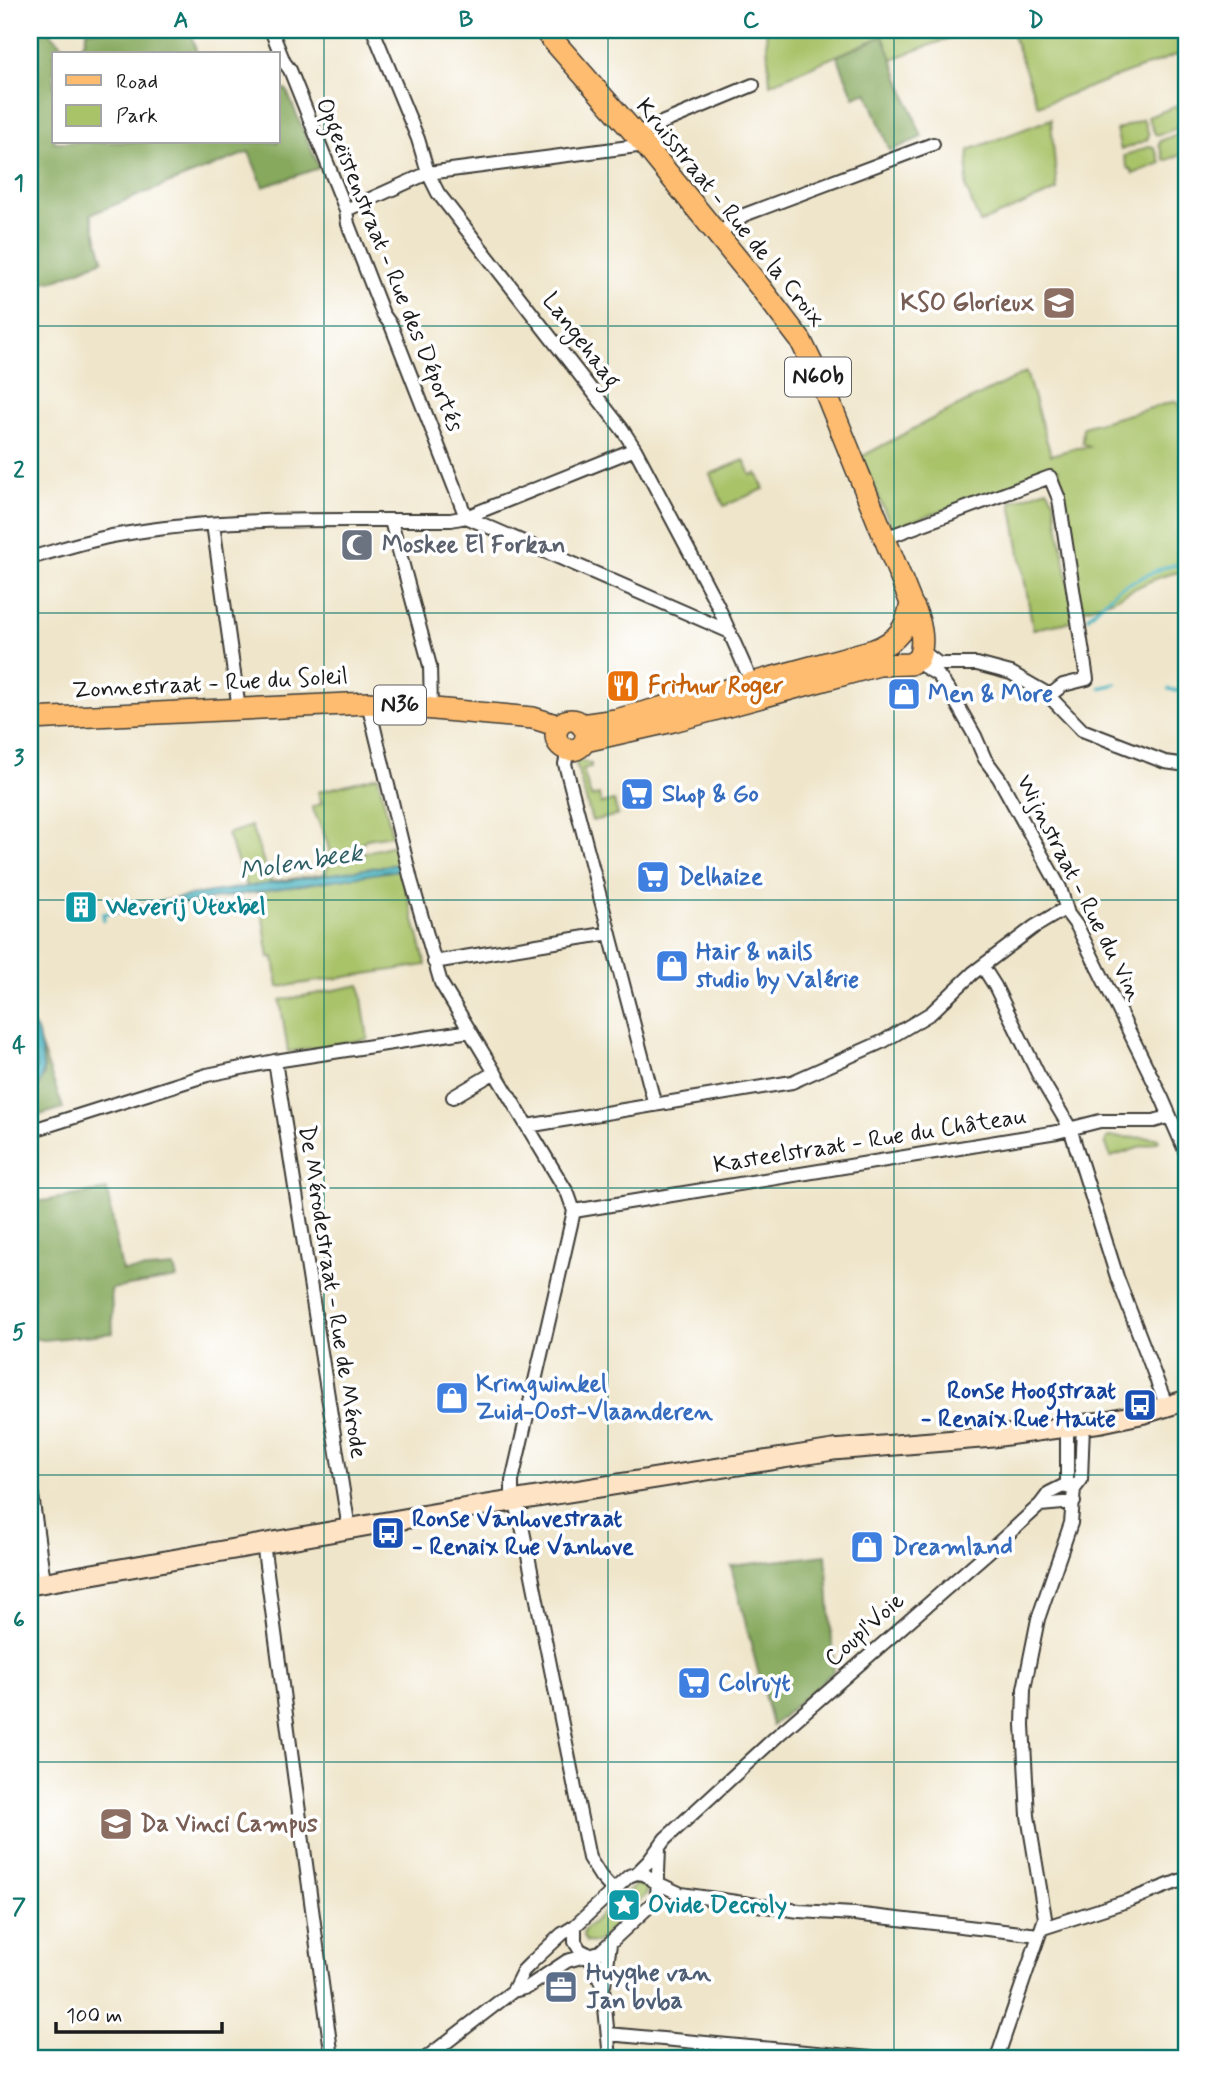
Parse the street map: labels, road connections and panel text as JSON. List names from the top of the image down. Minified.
{"streets":{"main road":["Kruisstraat - Rue de la Croix","N60b","Zonnestraat - Rue du Soleil","N36"],"street":["Opgeëistenstraat - Rue des Déportés","Langehaag","Wijnstraat - Rue du Vin","Kasteelstraat - Rue du Château","De Mérodestraat - Rue de Mérode","Coupl'Voie"]},"crossings":[["Kruisstraat - Rue de la Croix","N36"],["Kruisstraat - Rue de la Croix","Wijnstraat - Rue du Vin"],["Langehaag","N36"],["Zonnestraat - Rue du Soleil","N36"],["N36","Wijnstraat - Rue du Vin"],["Wijnstraat - Rue du Vin","Kasteelstraat - Rue du Château"]],"water":["Molenbeek"],"places":{"school or university":["KSO Glorieux","Da Vinci Campus"],"mosque":["Moskee El Forkan"],"restaurant":["Frituur Roger"],"shop":["Men & More","Hair & nails studio by Valérie","Kringwinkel Zuid-Oost-Vlaanderen","Dreamland"],"supermarket":["Shop & Go","Delhaize","Colruyt"],"building":["Weverij Utexbel"],"bus stop":["Ronse Hoogstraat - Renaix Rue Haute","Ronse Vanhovestraat - Renaix Rue Vanhove"],"place":["Ovide Decroly"],"office":["Huyghe van Jan bvba"]},"legend":["Road","Park"],"scale_bar":"100 m","grid":{"columns":["A","B","C","D"],"rows":["1","2","3","4","5","6","7"]}}
